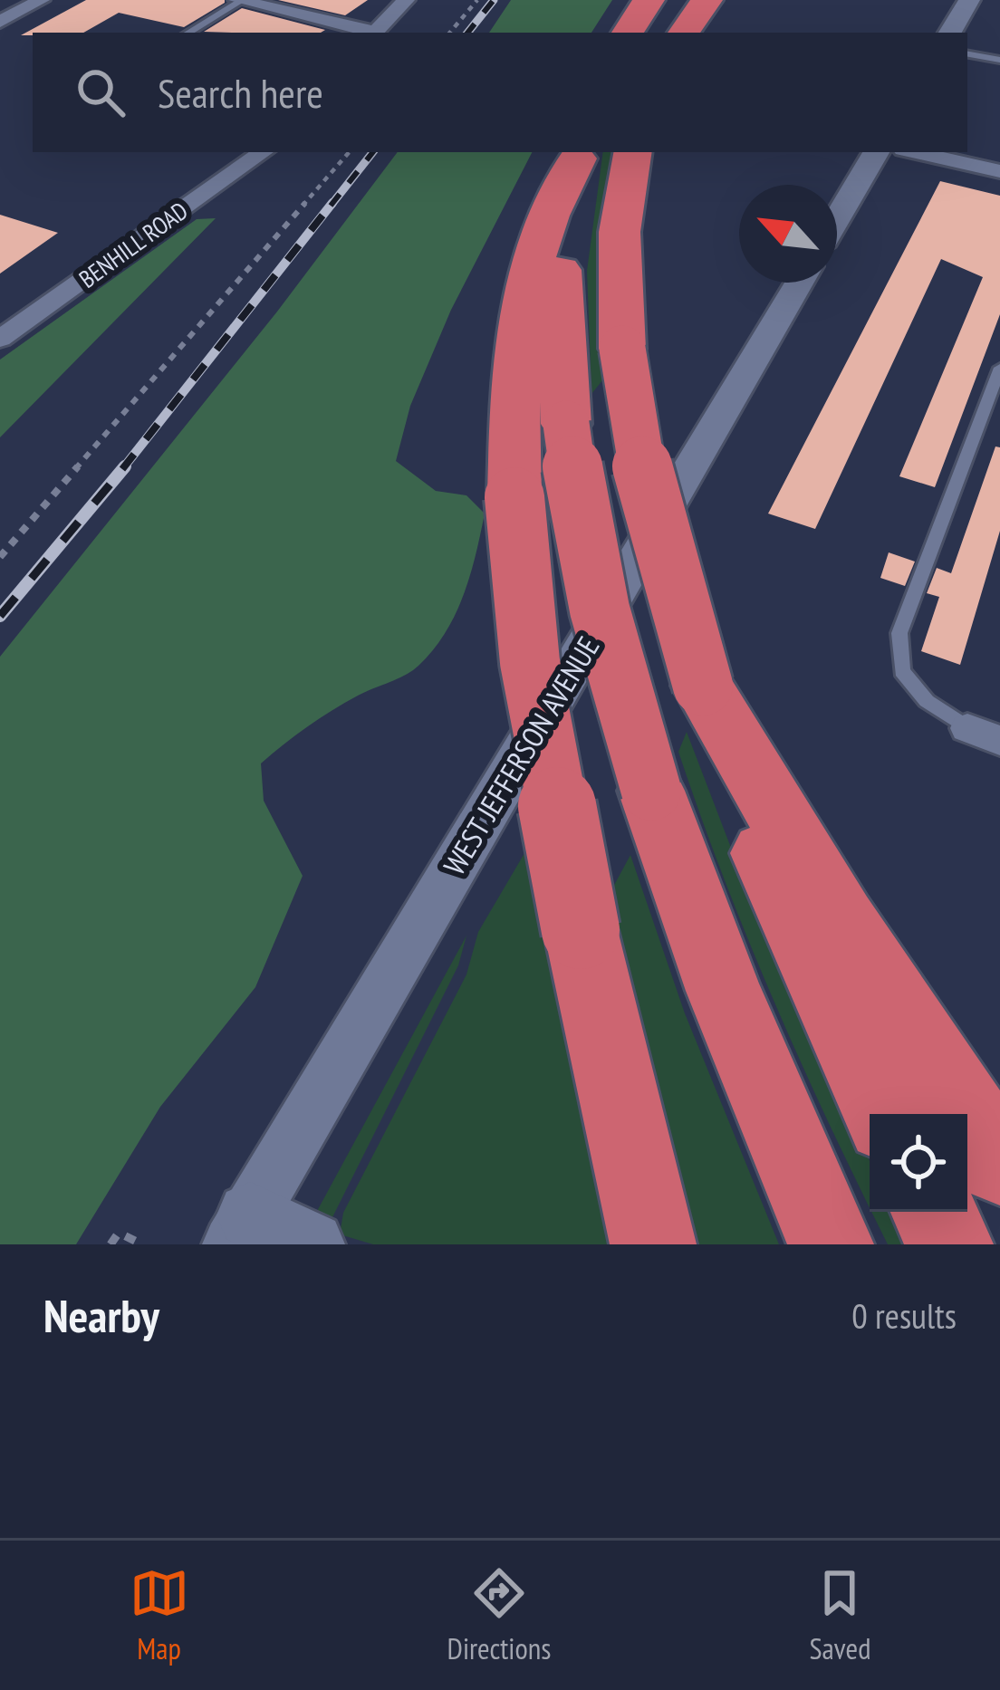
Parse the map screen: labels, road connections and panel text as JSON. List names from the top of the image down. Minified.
{"streets":{"street":["BENHILL ROAD","WEST JEFFERSON AVENUE"]},"north":"top left","page":{"search":"Search here","heading":["Nearby","0 results"],"nav":["Map","Directions","Saved"]}}
